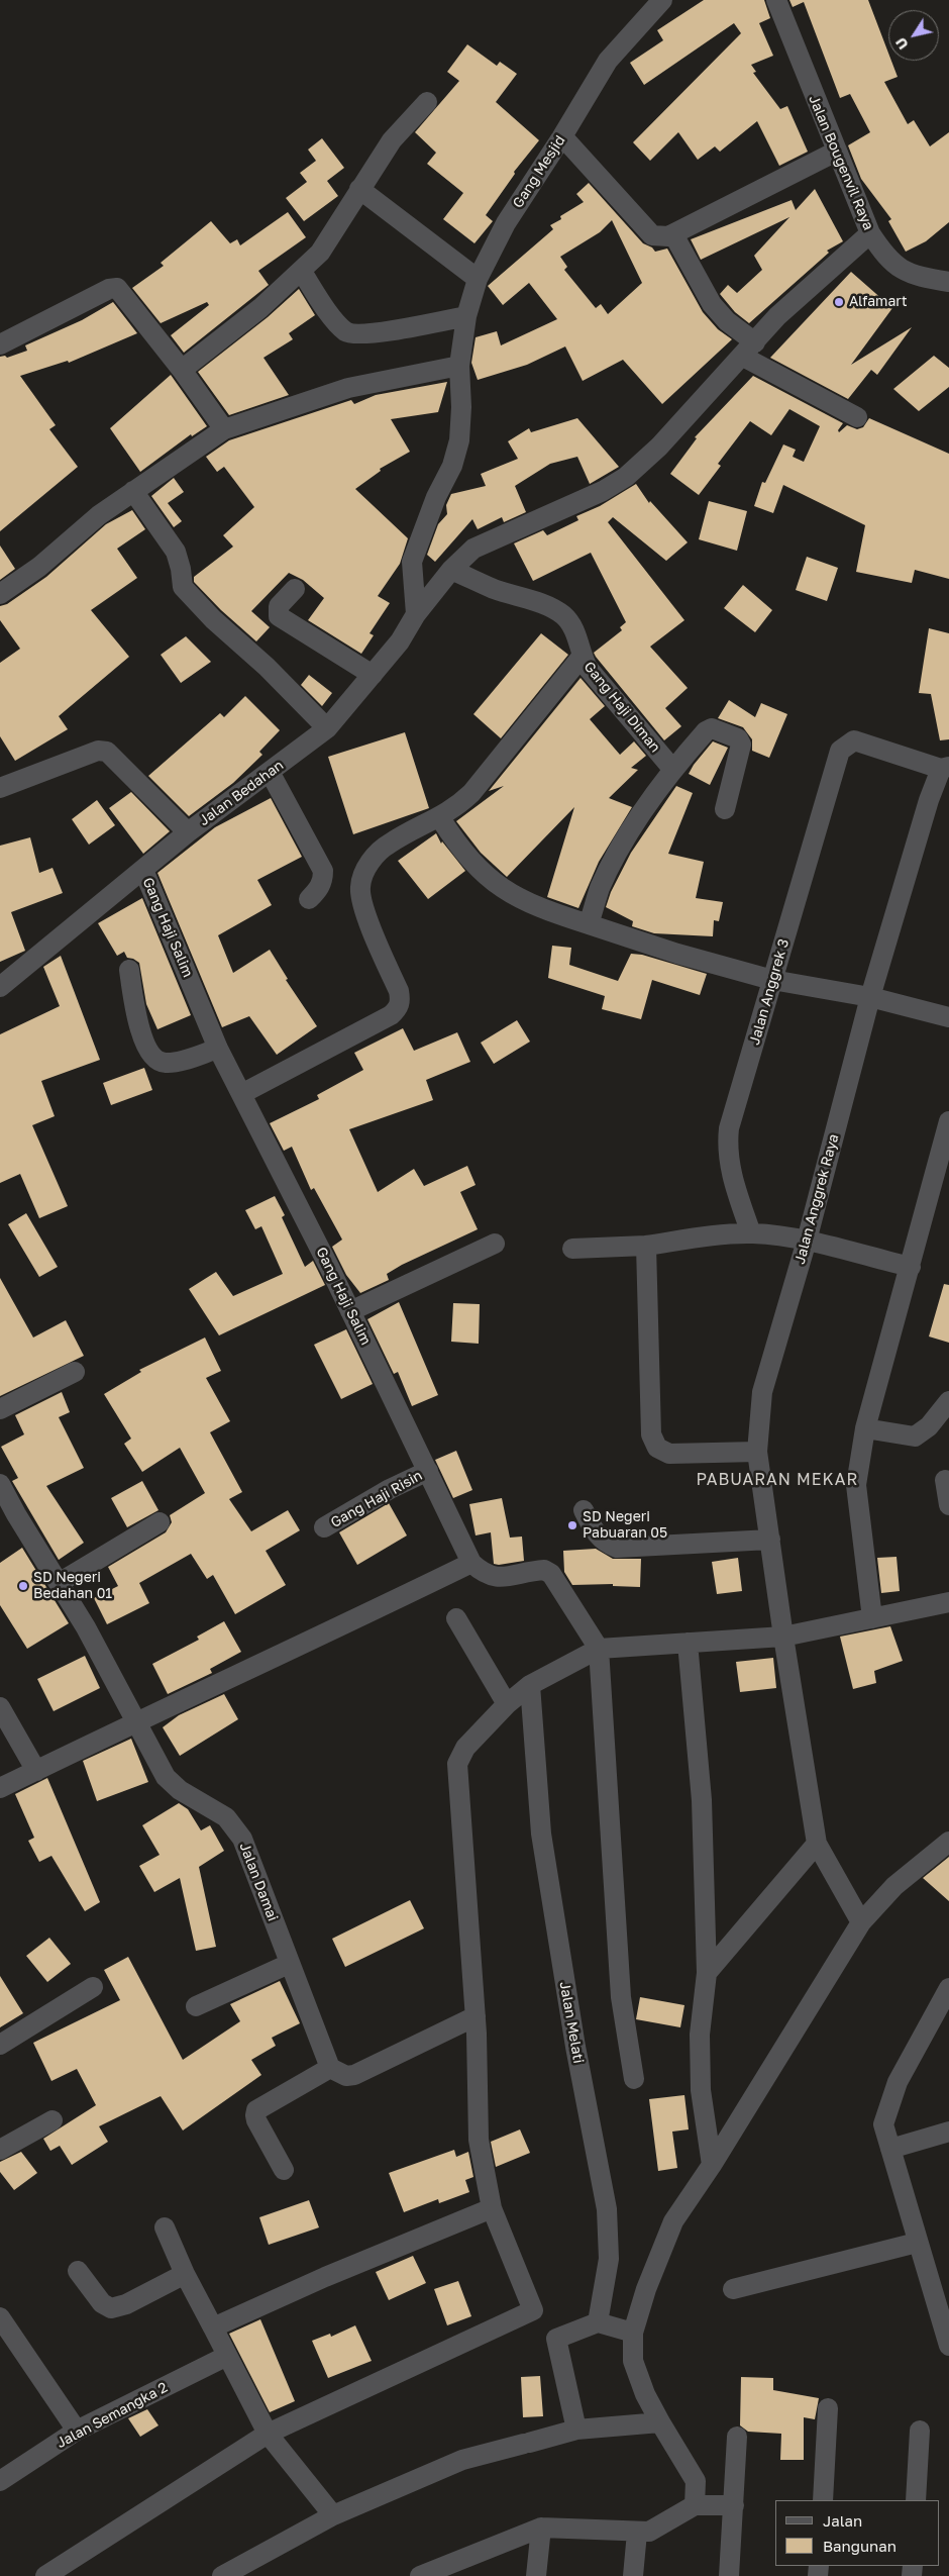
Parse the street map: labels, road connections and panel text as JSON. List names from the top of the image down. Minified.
{"streets":{"street":["Jalan Bougenvil Raya","Gang Mesjid","Gang Haji Diman","Jalan Bedahan","Gang Haji Salim","Jalan Anggrek 3","Jalan Anggrek Raya","Gang Haji Risin","Jalan Damai","Jalan Melati","Jalan Semangka 2"]},"crossings":[["Jalan Bougenvil Raya","Jalan Bedahan"],["Gang Mesjid","Jalan Bedahan"],["Gang Haji Diman","Jalan Bedahan"],["Jalan Bedahan","Gang Haji Salim"],["Gang Haji Salim","Gang Haji Risin"],["Jalan Anggrek 3","Jalan Anggrek Raya"]],"districts":["PABUARAN MEKAR"],"places":["Alfamart","SD Negeri Pabuaran 05","SD Negeri Bedahan 01"],"legend":["Jalan","Bangunan"],"north":"bottom left"}
